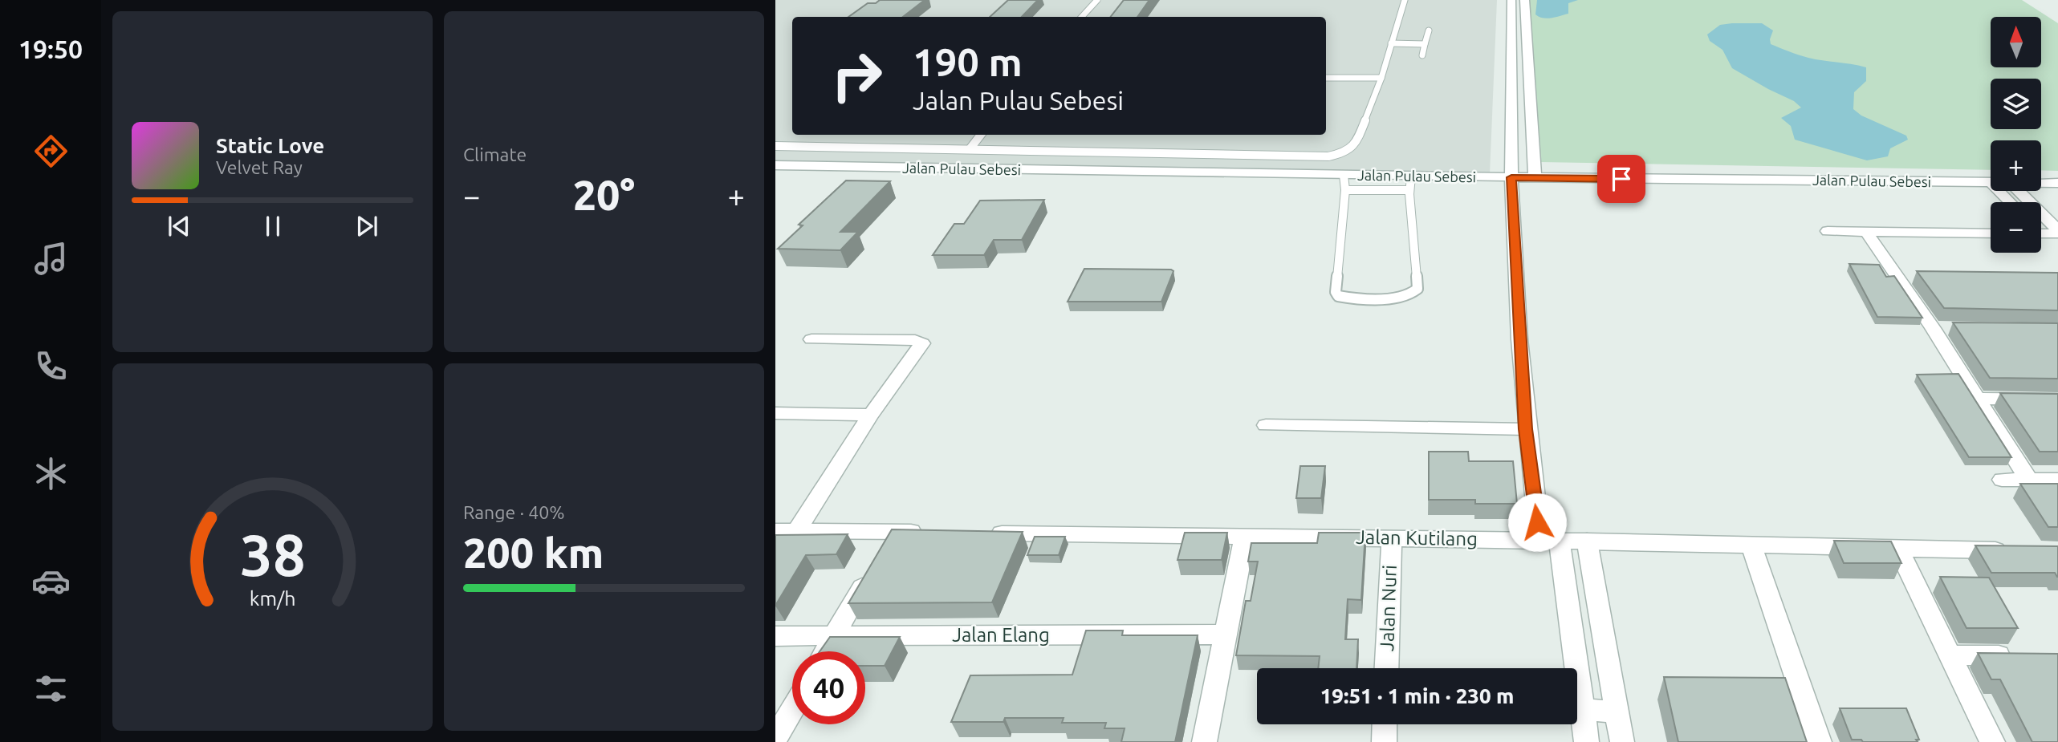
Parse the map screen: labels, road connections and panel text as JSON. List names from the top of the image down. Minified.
{"streets":{"street":["Jalan Pulau Sebesi","Jalan Kutilang","Jalan Nuri","Jalan Elang"]},"crossings":[["Jalan Kutilang","Jalan Nuri"]],"north":"top","page":{"tabs":"19:50","tile":["Climate",["Range · 40%","200 km"]],"map_buttons":["+","−"],"turn":["190 m","Jalan Pulau Sebesi"],"song":["Static Love","Velvet Ray"],"heat":["−","20°","+"],"limit":"40","trip":"19:51 · 1 min · 230 m","gauge":["38","km/h"]}}
